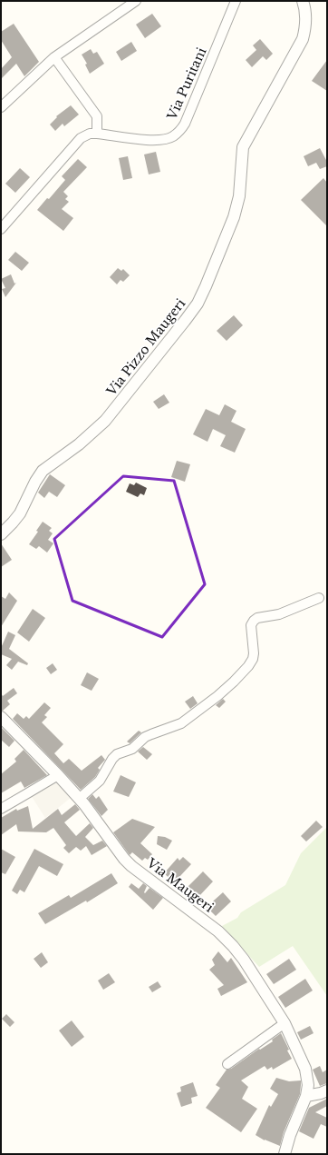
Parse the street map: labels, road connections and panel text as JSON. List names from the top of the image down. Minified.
{"streets":{"street":["Via Puritani","Via Pizzo Maugeri","Via Maugeri"]}}
